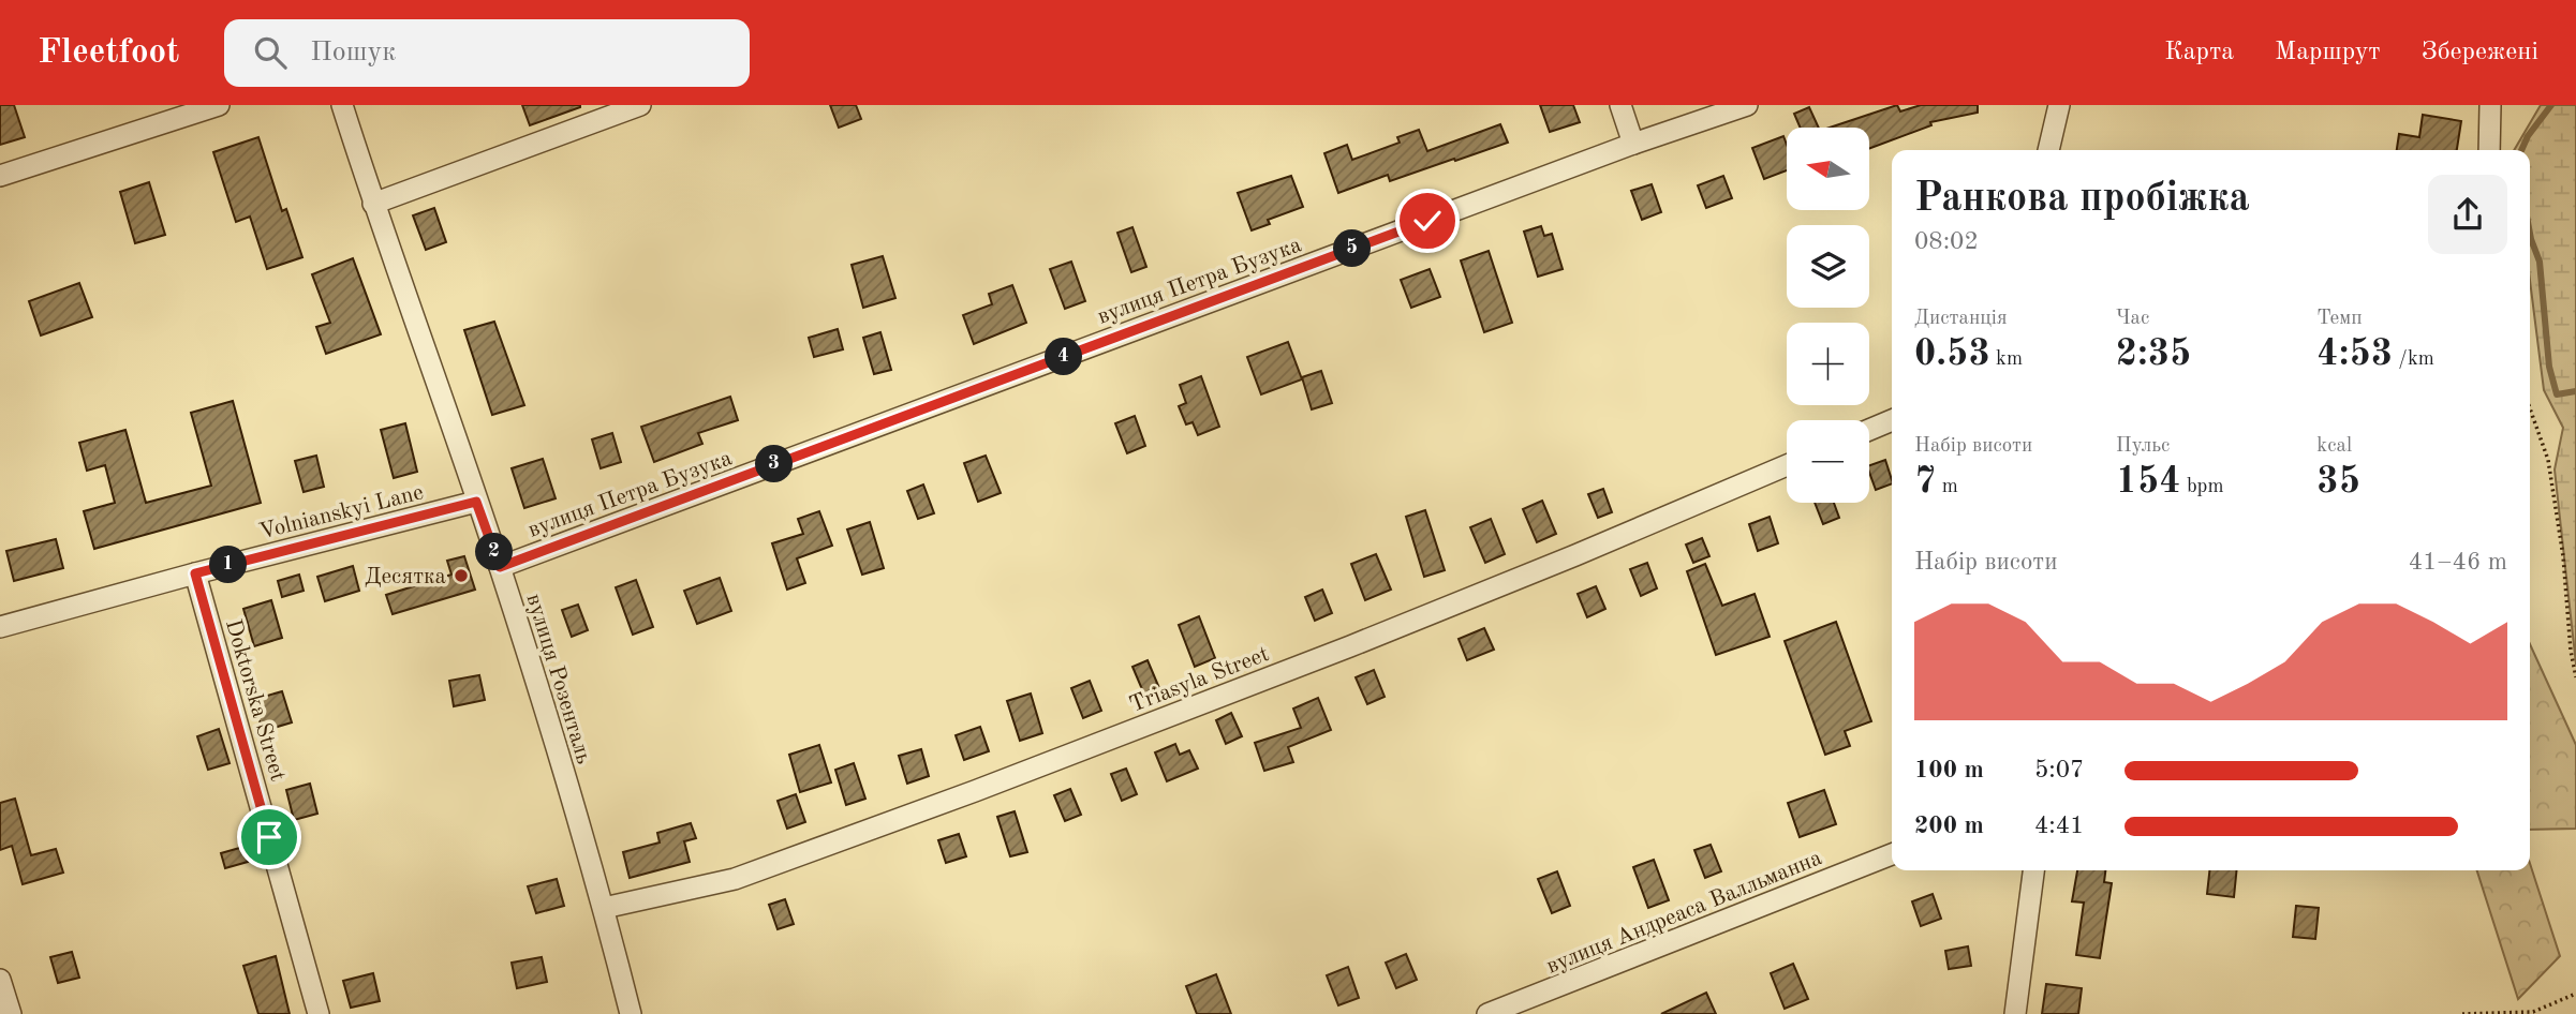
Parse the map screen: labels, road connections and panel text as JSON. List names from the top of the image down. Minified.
{"streets":{"street":["вулиця Петра Бузука","Volnianskyi Lane","вулиця Розенталь","Triasyla Street","Doktorska Street","вулиця Андреаса Валльманна"]},"crossings":[["вулиця Петра Бузука","вулиця Розенталь"],["Volnianskyi Lane","вулиця Розенталь"],["Volnianskyi Lane","Doktorska Street"],["вулиця Розенталь","Triasyla Street"]],"places":["Десятка"],"north":"left","page":{"header":"Fleetfoot","search":"Пошук","nav":["Карта","Маршрут","Збережені"],"map_buttons":["+","−"],"heading":["Ранкова пробіжка","08:02"],"pins":["5","4","3","2","1"],"stats":[["Дистанція","0.53 km"],["Час","2:35"],["Темп","4:53 /km"],["Набір висоти","7 m"],["Пульс","154 bpm"],["kcal","35"]],"chart":["Набір висоти","41–46 m"],"list":[{"name":"100 m","note":"5:07"},{"name":"200 m","note":"4:41"}]}}
